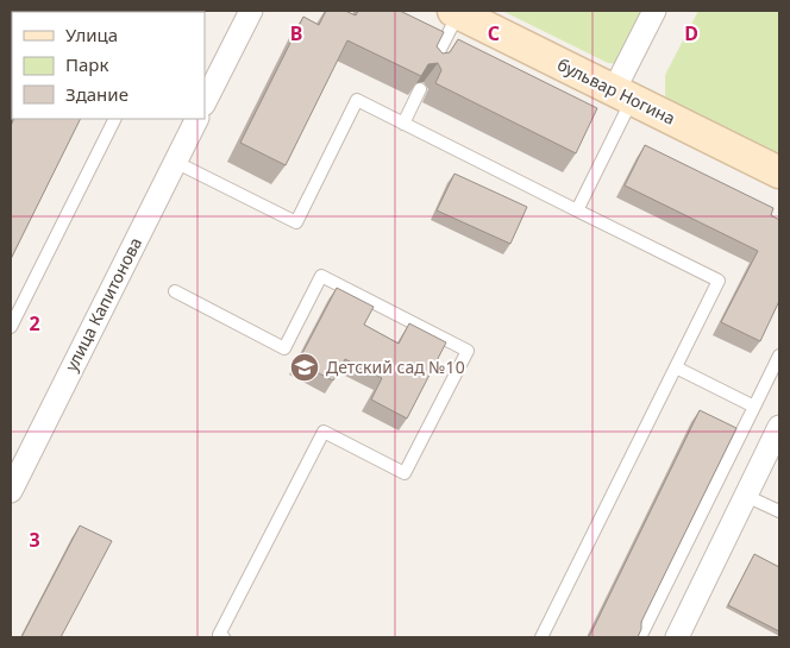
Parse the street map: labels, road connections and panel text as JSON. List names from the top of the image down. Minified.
{"streets":{"street":["бульвар Ногина","улица Капитонова"]},"places":{"school or university":["Детский сад №10"]},"legend":["Улица","Парк","Здание"],"grid":{"columns":["B","C","D"],"rows":["2","3"]}}
